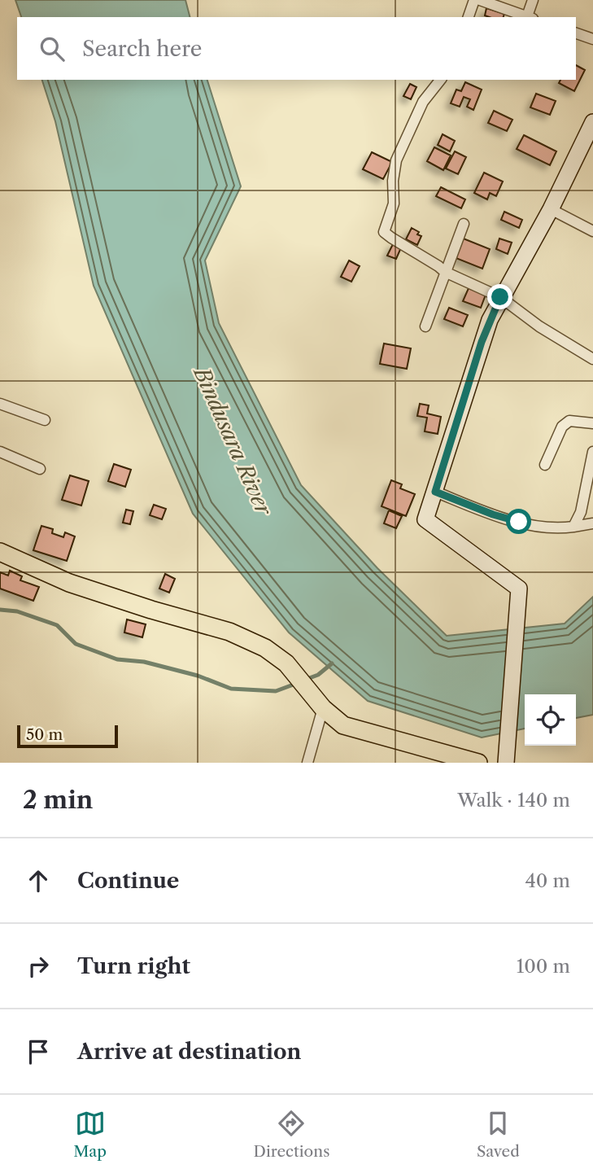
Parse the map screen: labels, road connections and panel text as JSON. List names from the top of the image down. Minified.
{"water":["Bindusara River"],"scale_bar":"50 m","page":{"search":"Search here","scale":"50 m","heading":["2 min","Walk · 140 m"],"list":[["Continue","40 m"],["Turn right","100 m"],"Arrive at destination"],"nav":["Map","Directions","Saved"]}}
